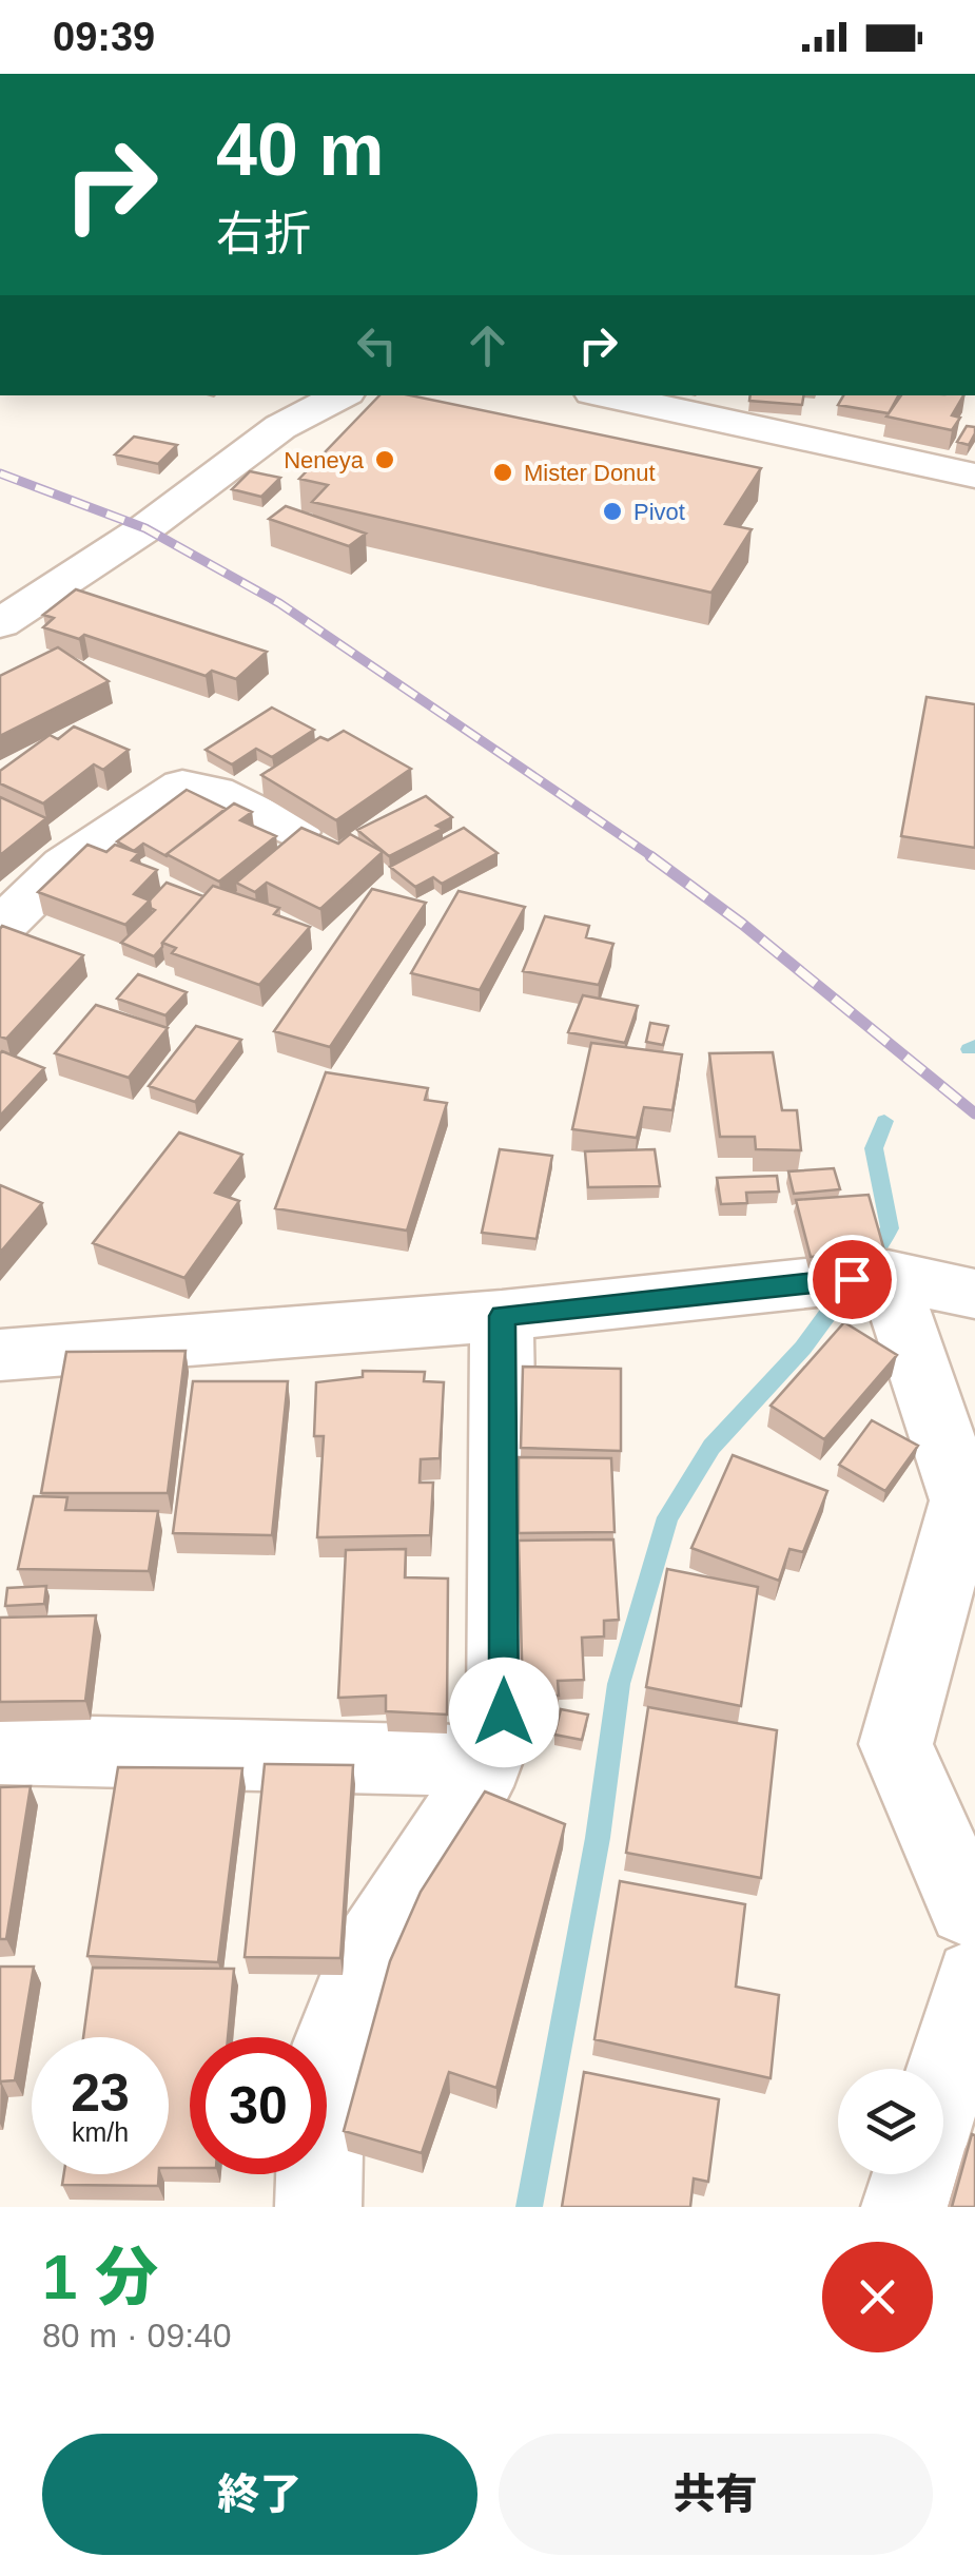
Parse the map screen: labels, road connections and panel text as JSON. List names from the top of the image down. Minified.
{"places":["Neneya","Mister Donut","Pivot"],"page":{"status":"09:39","turn":["40 m","右折"],"speed":"23 km/h","limit":"30","heading":["1 分","80 m · 09:40"],"buttons":["終了","共有"]}}
